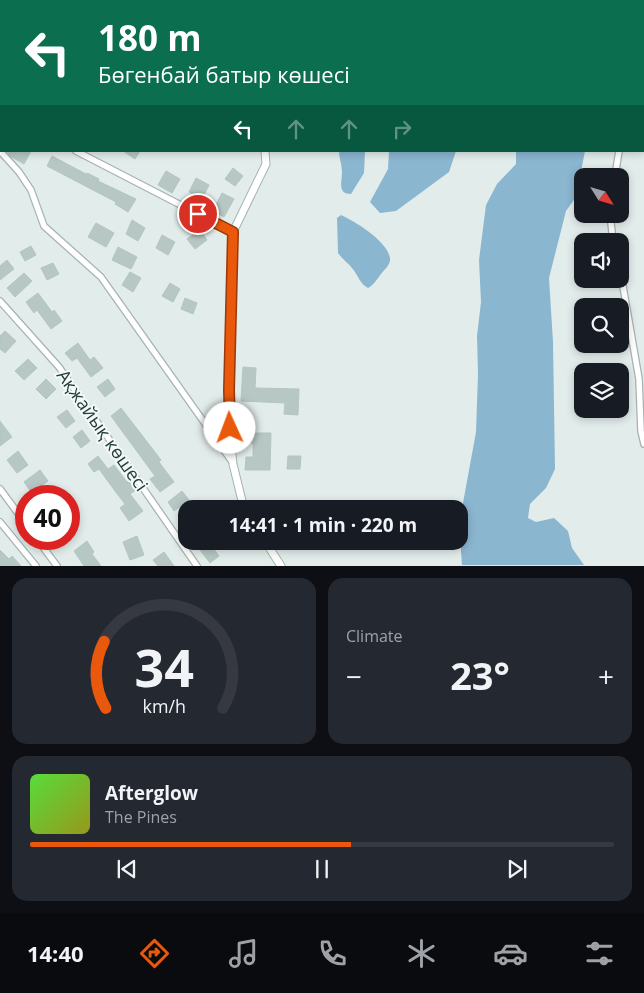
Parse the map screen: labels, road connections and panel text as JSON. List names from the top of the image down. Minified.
{"streets":{"street":["Ақжайық көшесі"]},"north":"bottom right","page":{"turn":["180 m","Бөгенбай батыр көшесі"],"limit":"40","trip":"14:41 · 1 min · 220 m","tile":"Climate","heat":["−","23°","+"],"song":["Afterglow","The Pines"],"tabs":"14:40","gauge":["34","km/h"]}}
